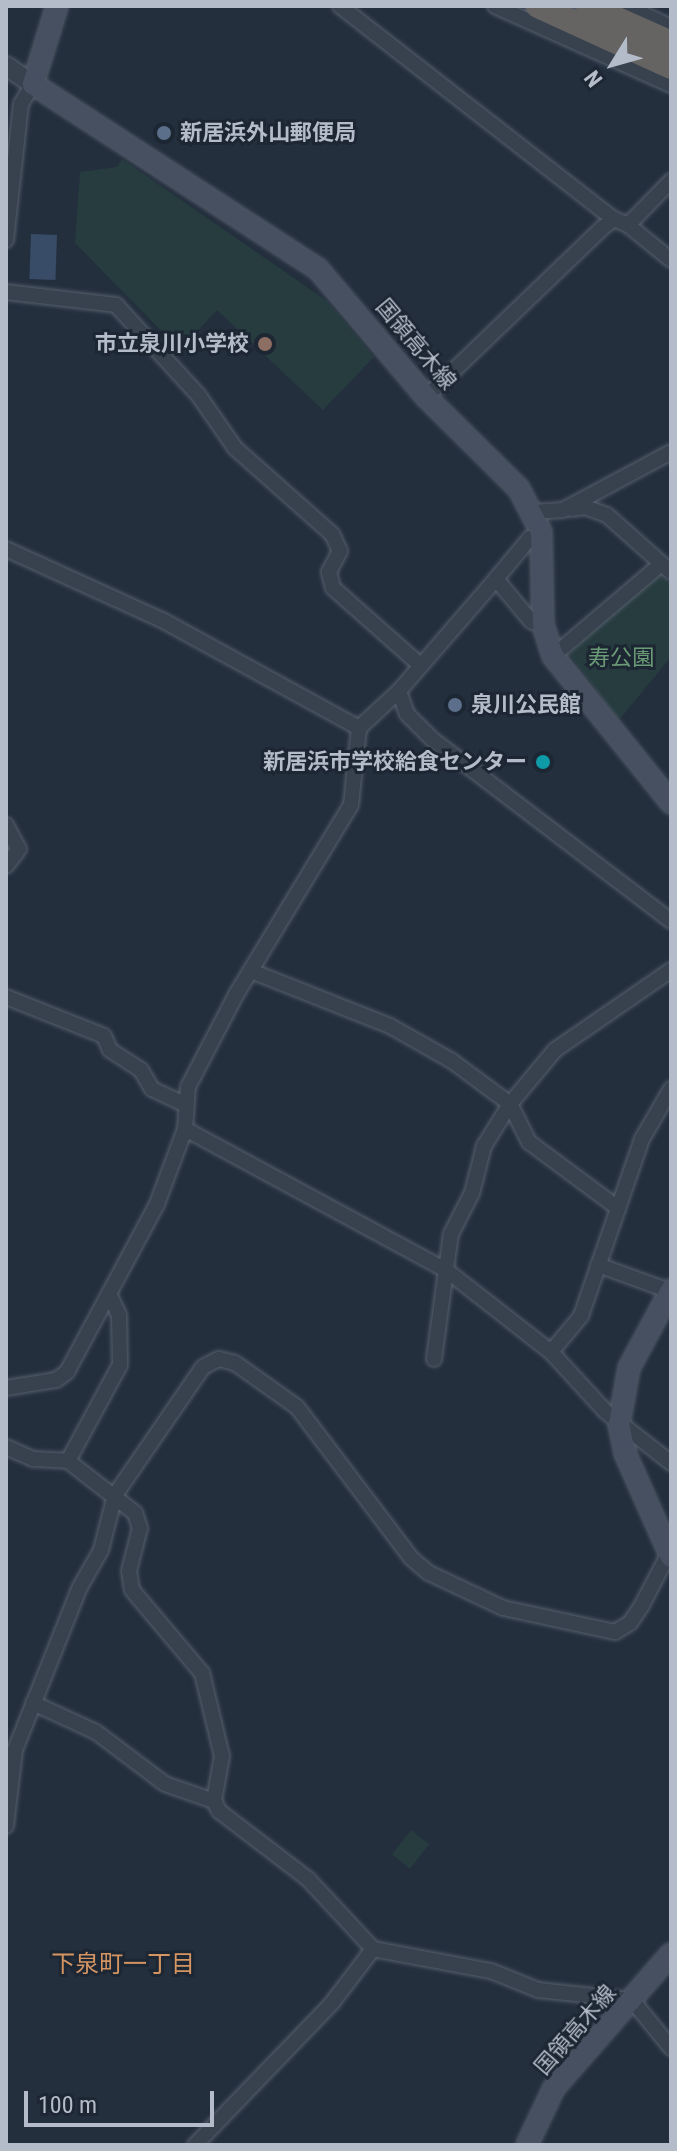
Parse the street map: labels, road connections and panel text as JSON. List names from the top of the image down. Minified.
{"streets":{"main road":["国領高木線"]},"districts":["下泉町一丁目"],"parks":["寿公園"],"places":["新居浜外山郵便局","市立泉川小学校","泉川公民館","新居浜市学校給食センター"],"scale_bar":"100 m","north":"bottom left"}
